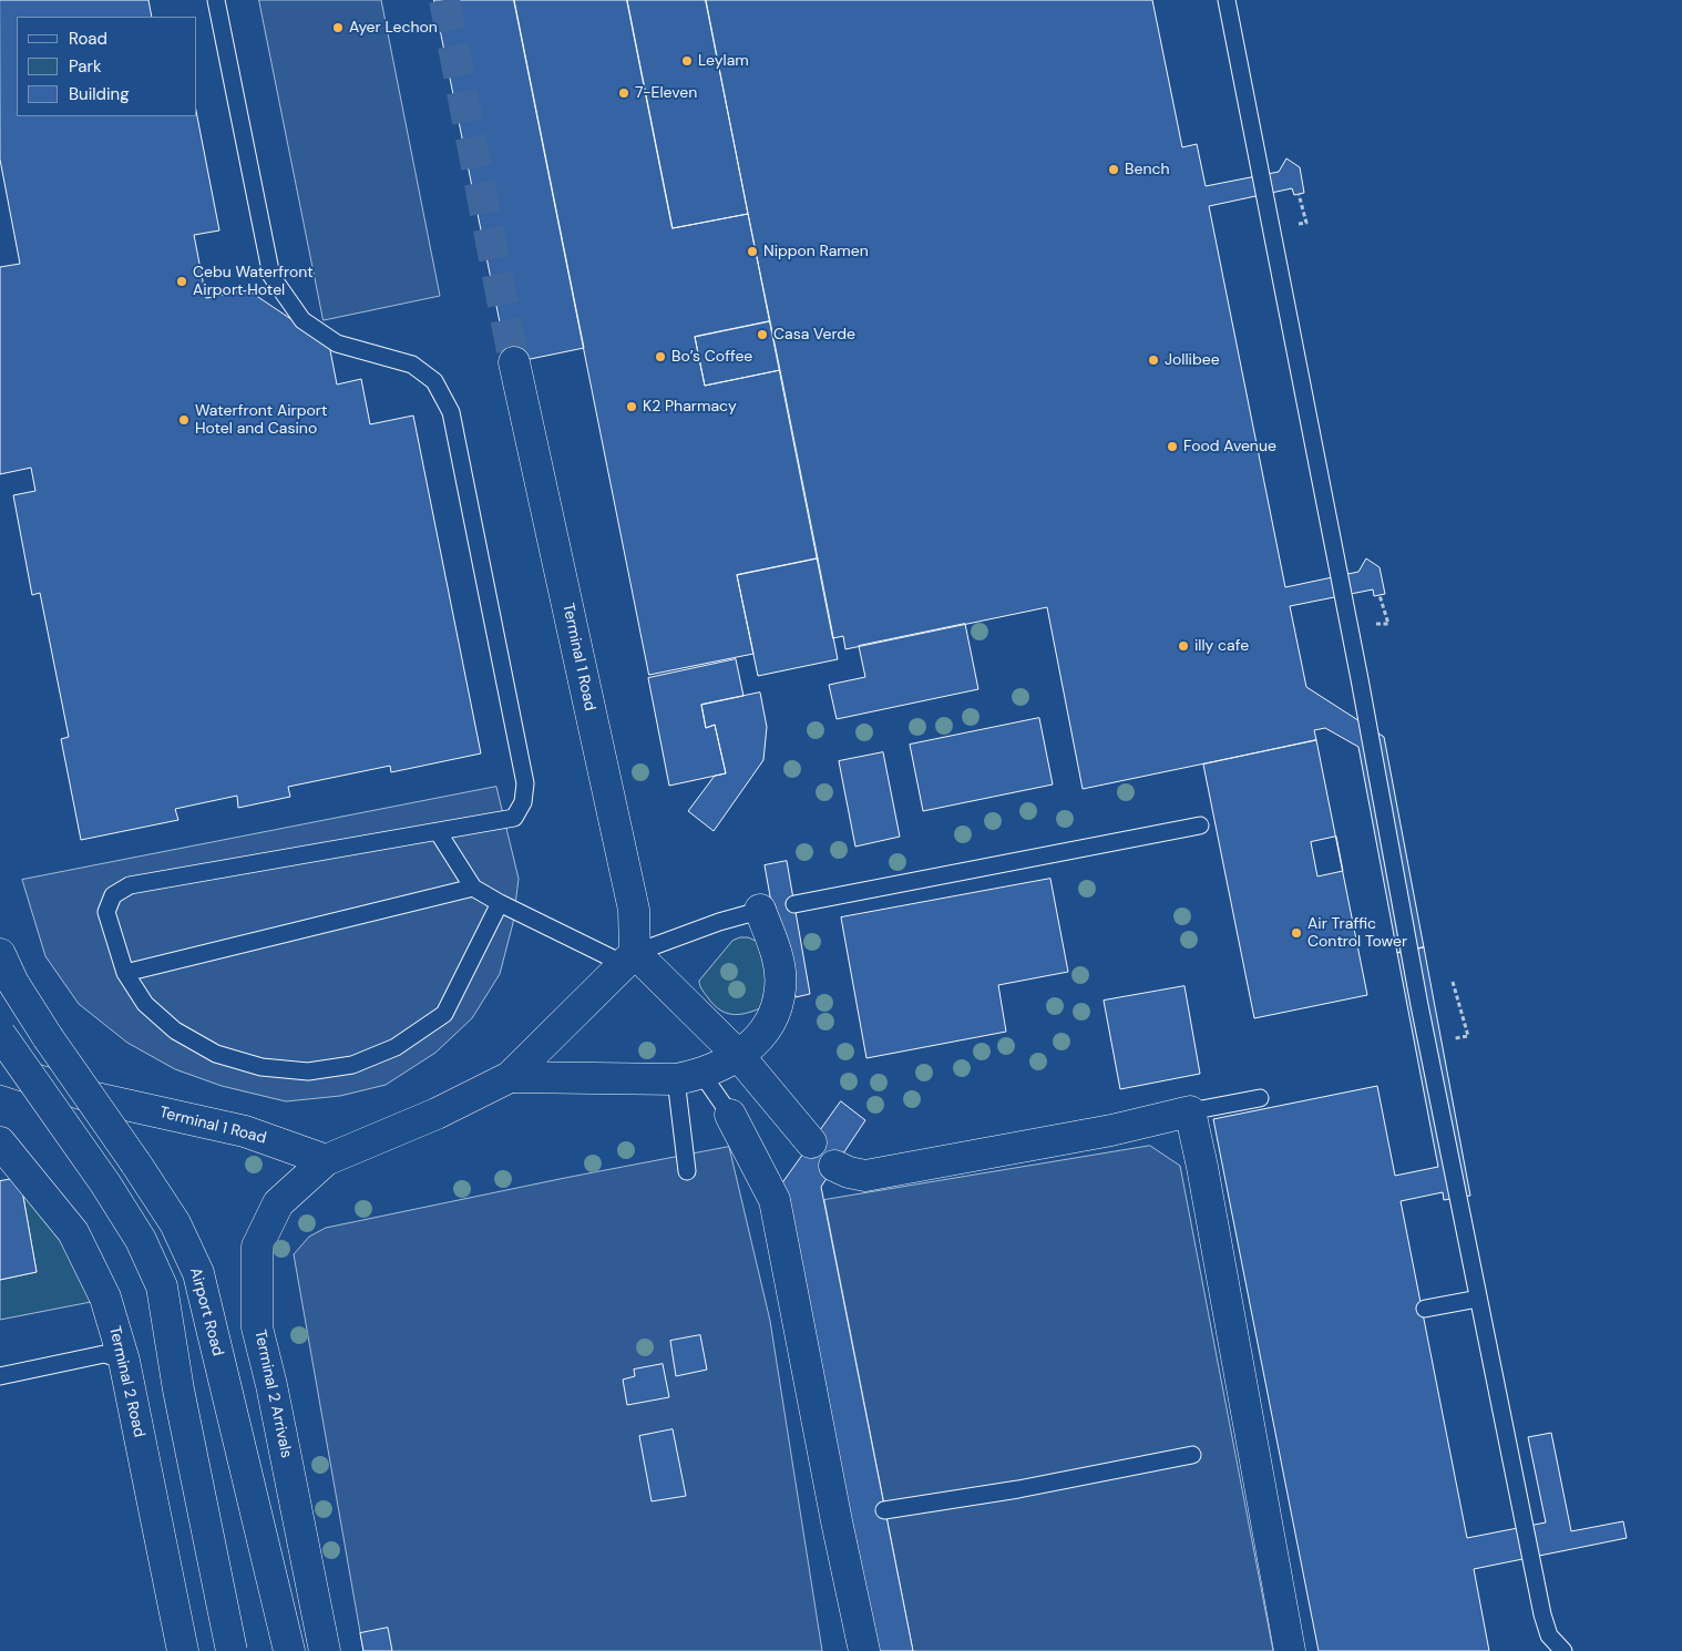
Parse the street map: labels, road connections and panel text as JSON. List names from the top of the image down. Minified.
{"streets":{"street":["Terminal 1 Road","Airport Road","Terminal 2 Road","Terminal 2 Arrivals"]},"crossings":[["Terminal 1 Road","Terminal 2 Arrivals"]],"places":["Ayer Lechon","Leylam","7-Eleven","Bench","Nippon Ramen","Cebu Waterfront Airport Hotel","Casa Verde","Bo’s Coffee","Jollibee","K2 Pharmacy","Waterfront Airport Hotel and Casino","Food Avenue","illy cafe","Air Traffic Control Tower"],"legend":["Road","Park","Building"]}
